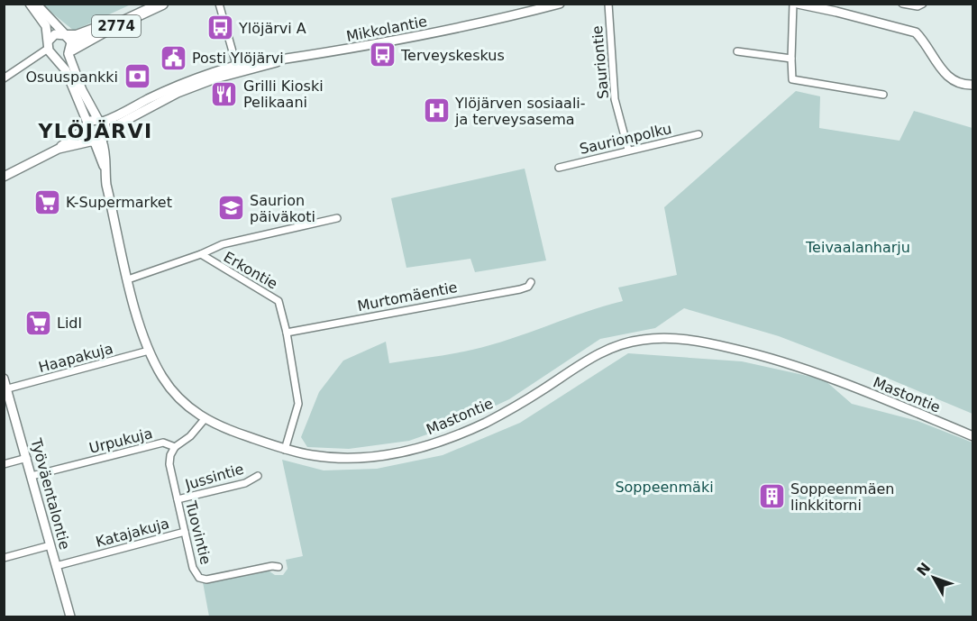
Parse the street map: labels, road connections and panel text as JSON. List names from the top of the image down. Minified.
{"streets":{"highway":["2774"],"main road":["Mikkolantie","Mastontie","Työväentalontie"],"street":["Sauriontie","Saurionpolku","Erkontie","Murtomäentie","Haapakuja","Urpukuja","Jussintie","Katajakuja","Tuovintie"]},"crossings":[["Mikkolantie","Mastontie"],["Sauriontie","Saurionpolku"],["Erkontie","Murtomäentie"],["Erkontie","Mastontie"],["Haapakuja","Mastontie"],["Haapakuja","Työväentalontie"],["Mastontie","Urpukuja"],["Urpukuja","Työväentalontie"],["Urpukuja","Tuovintie"],["Jussintie","Tuovintie"],["Työväentalontie","Katajakuja"],["Katajakuja","Tuovintie"]],"districts":["YLÖJÄRVI"],"parks":["Teivaalanharju","Soppeenmäki"],"places":{"bus stop":["Ylöjärvi A","Terveyskeskus"],"public building":["Posti Ylöjärvi"],"bank":["Osuuspankki"],"restaurant":["Grilli Kioski Pelikaani"],"hospital":["Ylöjärven sosiaali- ja terveysasema"],"supermarket":["K-Supermarket","Lidl"],"school or university":["Saurion päiväkoti"],"building":["Soppeenmäen linkkitorni"]},"north":"top left"}
